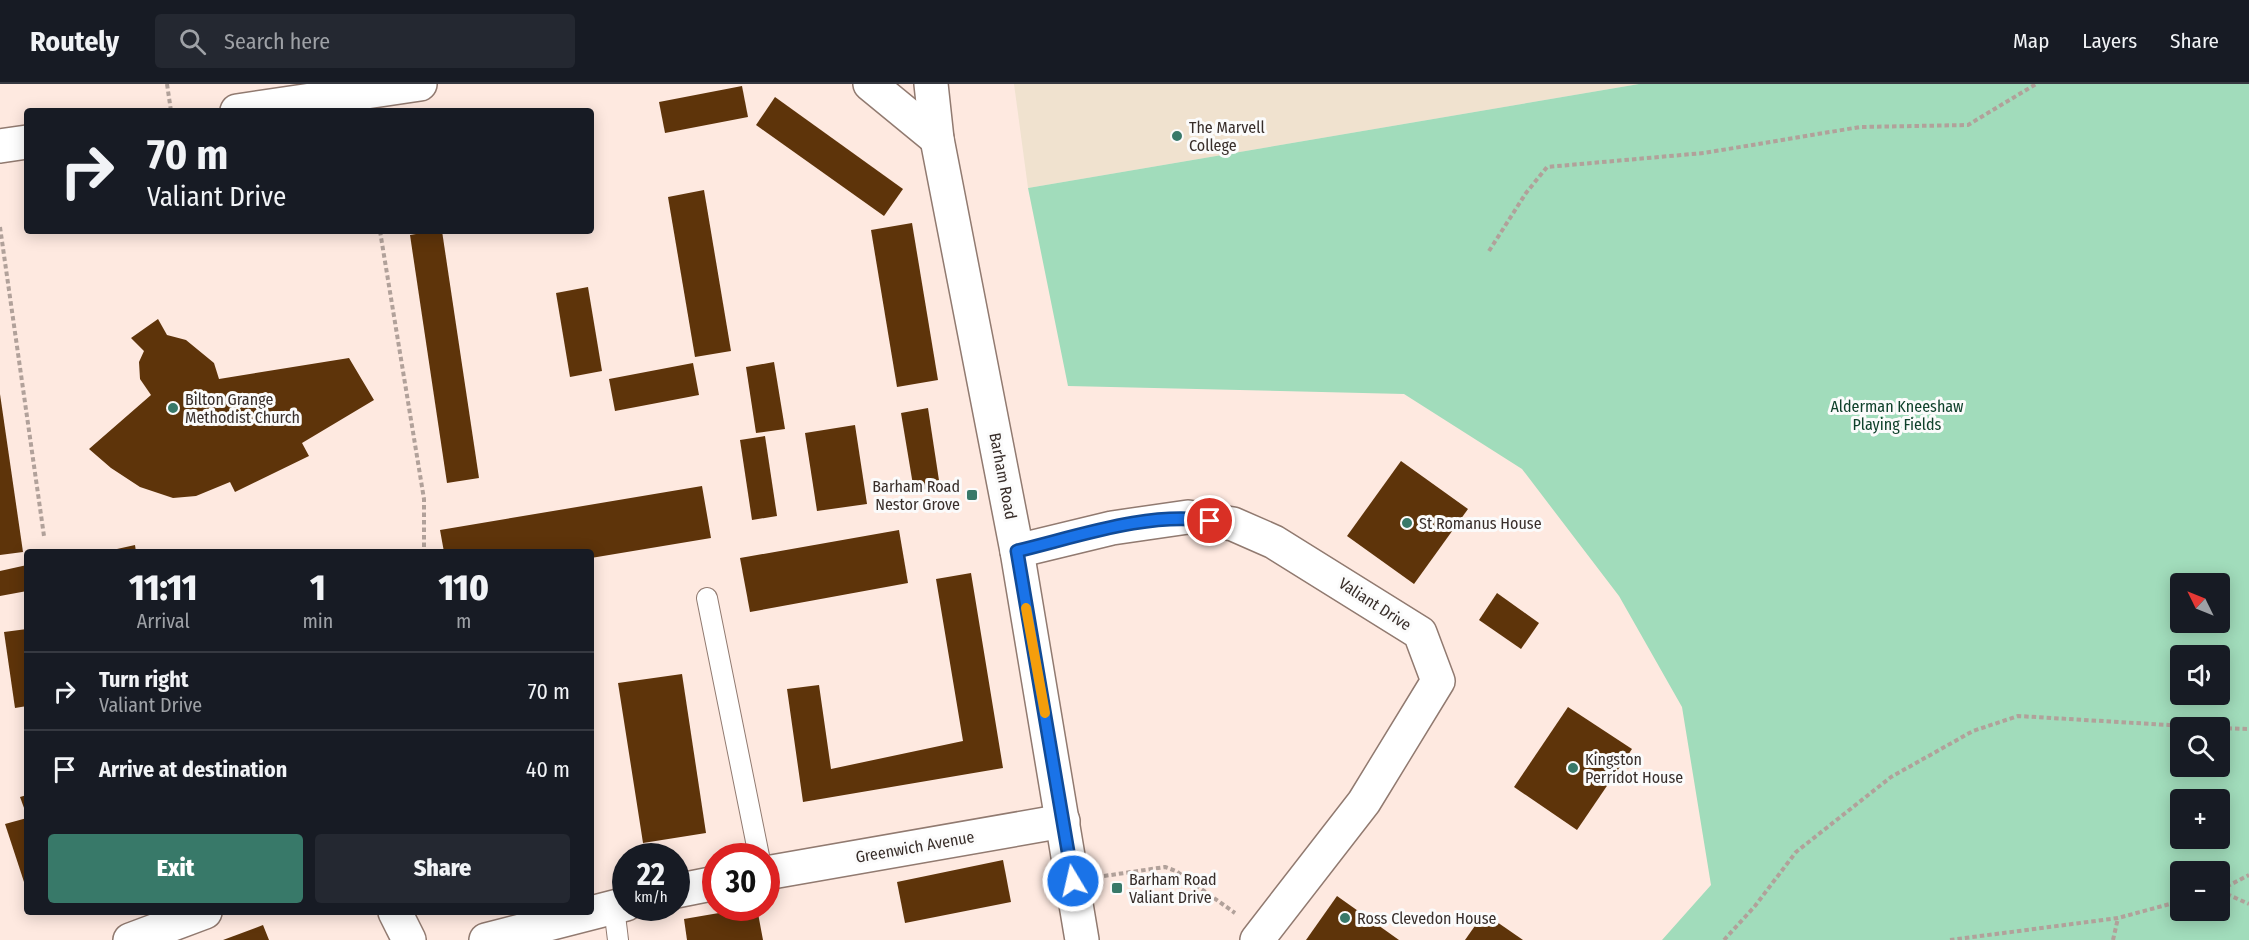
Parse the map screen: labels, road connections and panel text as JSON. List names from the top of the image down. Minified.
{"streets":{"street":["Barham Road","Valiant Drive","Greenwich Avenue"]},"crossings":[["Barham Road","Valiant Drive"],["Barham Road","Greenwich Avenue"]],"parks":["Alderman Kneeshaw Playing Fields"],"places":{"other":["The Marvell College","Bilton Grange Methodist Church","St Romanus House","Kingston Perridot House","Ross Clevedon House"],"transit":["Barham Road Nestor Grove","Barham Road Valiant Drive"]},"north":"top left","page":{"header":"Routely","search":"Search here","nav":["Map","Layers","Share"],"turn":["70 m","Valiant Drive"],"eta":["11:11","Arrival","1","min","110","m"],"map_buttons":["+","−"],"list":[{"name":"Turn right","note":"Valiant Drive","value":"70 m"},{"name":"Arrive at destination","value":"40 m"}],"buttons":["Exit","Share"],"speed":"22 km/h","limit":"30"}}
